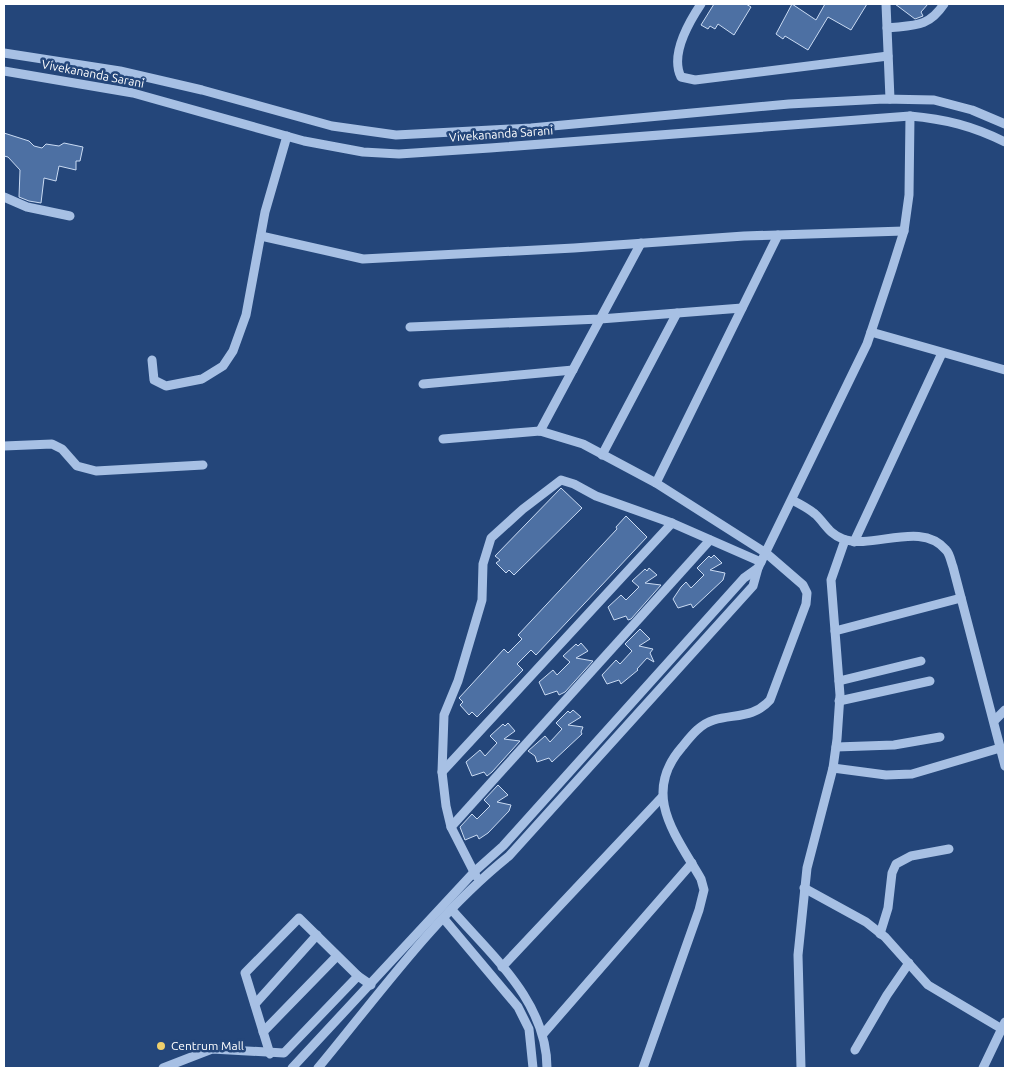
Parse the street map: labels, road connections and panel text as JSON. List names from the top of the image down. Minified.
{"streets":{"street":["Vivekananda Sarani"]},"places":["Centrum Mall"]}
